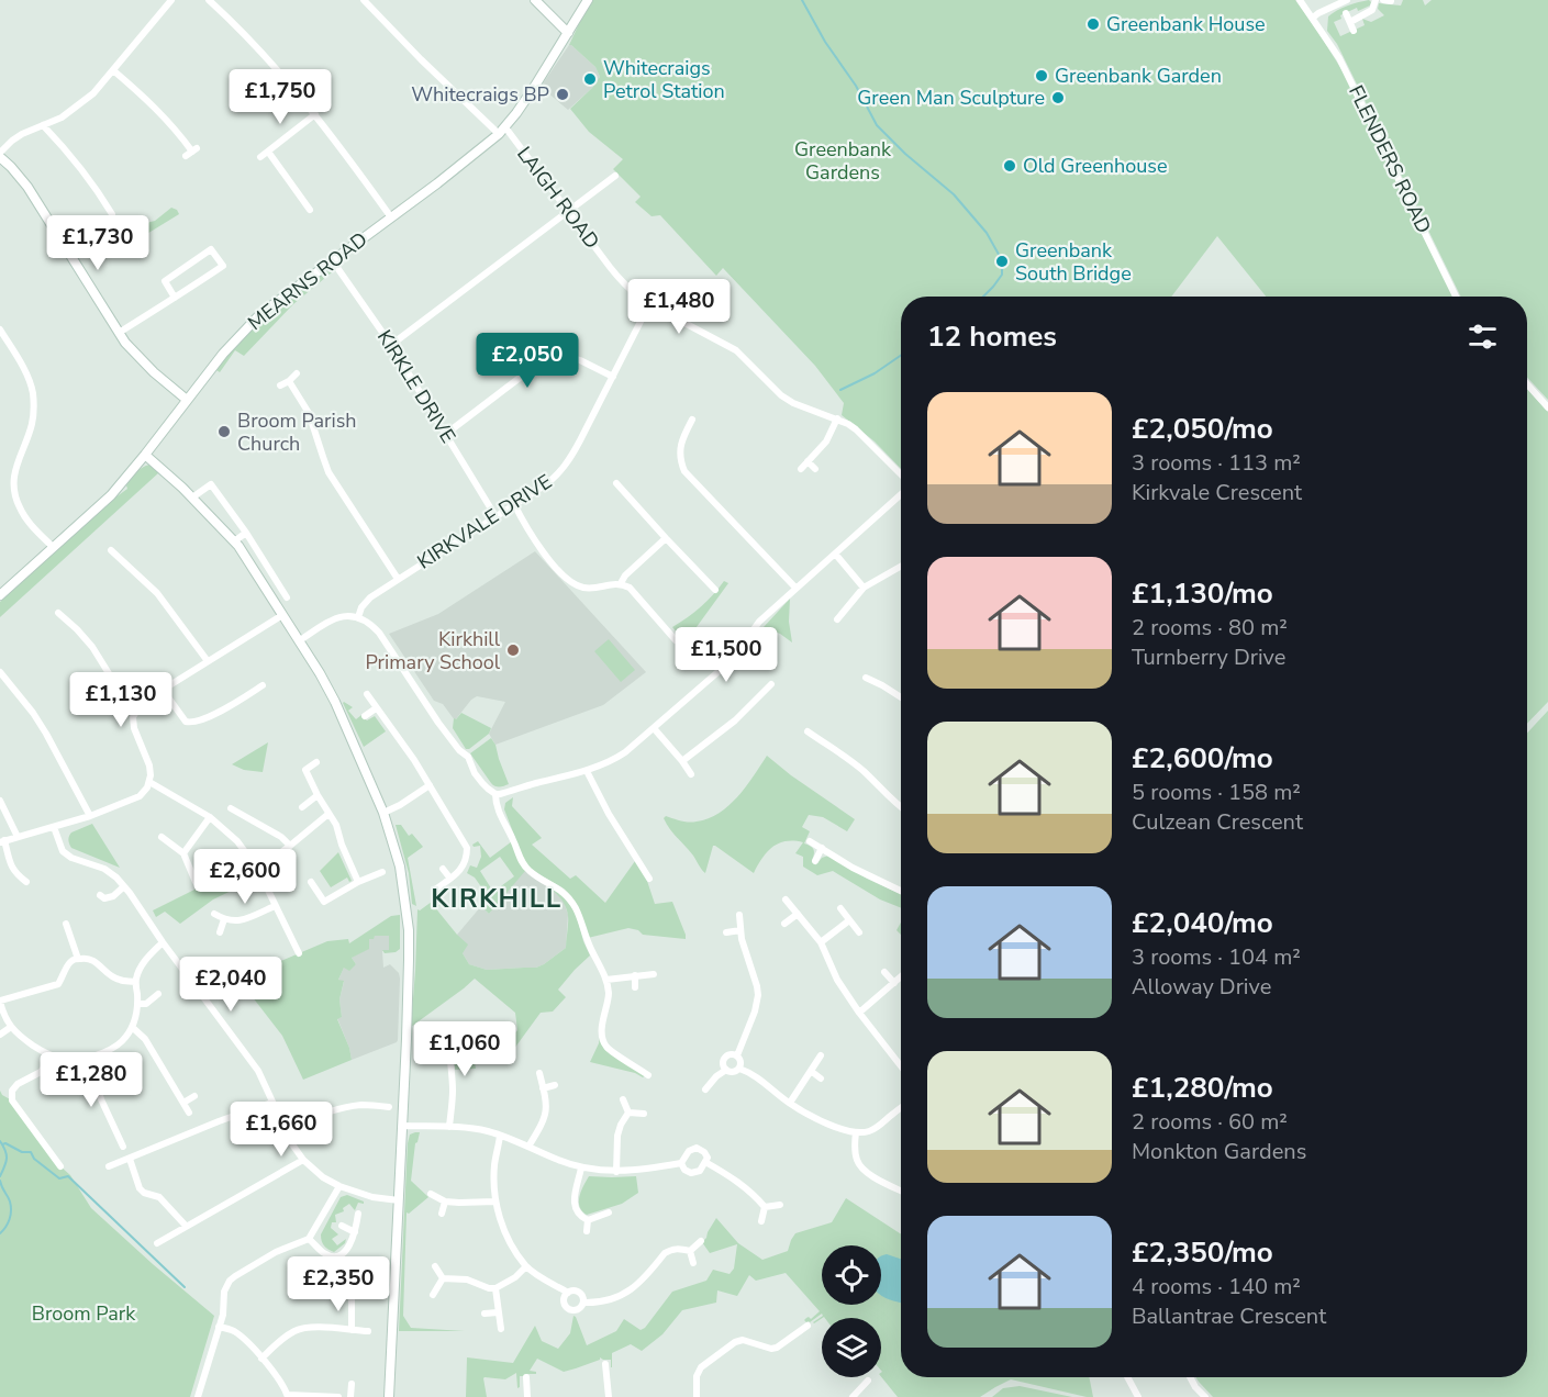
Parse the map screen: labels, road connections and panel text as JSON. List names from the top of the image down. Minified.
{"streets":{"street":["FLENDERS ROAD","LAIGH ROAD","MEARNS ROAD","KIRKLE DRIVE","KIRKVALE DRIVE"]},"crossings":[["LAIGH ROAD","MEARNS ROAD"],["LAIGH ROAD","KIRKVALE DRIVE"],["MEARNS ROAD","KIRKLE DRIVE"],["KIRKLE DRIVE","KIRKVALE DRIVE"]],"districts":["KIRKHILL"],"parks":["Greenbank Gardens","Broom Park"],"places":["Greenbank House","Greenbank Garden","Whitecraigs Petrol Station","Whitecraigs BP","Green Man Sculpture","Old Greenhouse","Greenbank South Bridge","Broom Parish Church","Kirkhill Primary School"],"page":{"price":["£1,750","£1,730","£1,480","£2,050","£1,500","£1,130","£2,600","£2,040","£1,060","£1,280","£1,660","£2,350"],"heading":"12 homes","list":[{"name":"£2,050/mo","note":"3 rooms · 113 m² · Kirkvale Crescent"},{"name":"£1,130/mo","note":"2 rooms · 80 m² · Turnberry Drive"},{"name":"£2,600/mo","note":"5 rooms · 158 m² · Culzean Crescent"},{"name":"£2,040/mo","note":"3 rooms · 104 m² · Alloway Drive"},{"name":"£1,280/mo","note":"2 rooms · 60 m² · Monkton Gardens"},{"name":"£2,350/mo","note":"4 rooms · 140 m² · Ballantrae Crescent"}]}}
